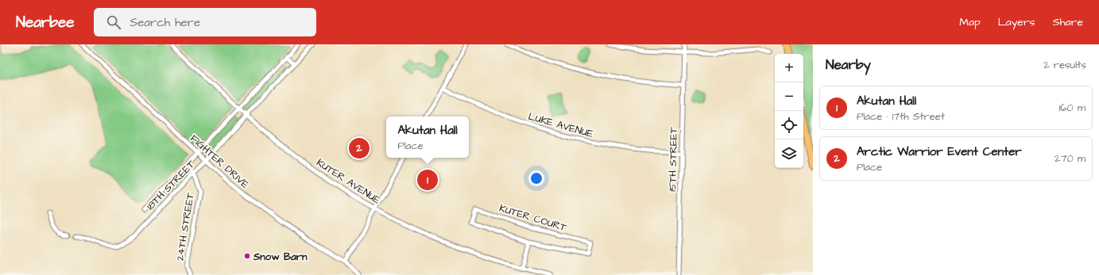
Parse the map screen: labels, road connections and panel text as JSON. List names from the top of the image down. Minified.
{"streets":{"street":["LUKE AVENUE","15TH STREET","FIGHTER DRIVE","KUTER AVENUE","18TH STREET","KUTER COURT","24TH STREET"]},"crossings":[["LUKE AVENUE","15TH STREET"],["FIGHTER DRIVE","18TH STREET"],["KUTER AVENUE","18TH STREET"],["18TH STREET","24TH STREET"]],"places":["Snow Barn"],"page":{"header":"Nearbee","search":"Search here","nav":["Map","Layers","Share"],"heading":["Nearby","2 results"],"map_buttons":["+","−"],"list":[{"mark":"1","name":"Akutan Hall","note":"Place · 17th Street","value":"160 m"},{"mark":"2","name":"Arctic Warrior Event Center","note":"Place","value":"270 m"}],"popup":["Akutan Hall","Place"],"pins":["2","1"]}}
